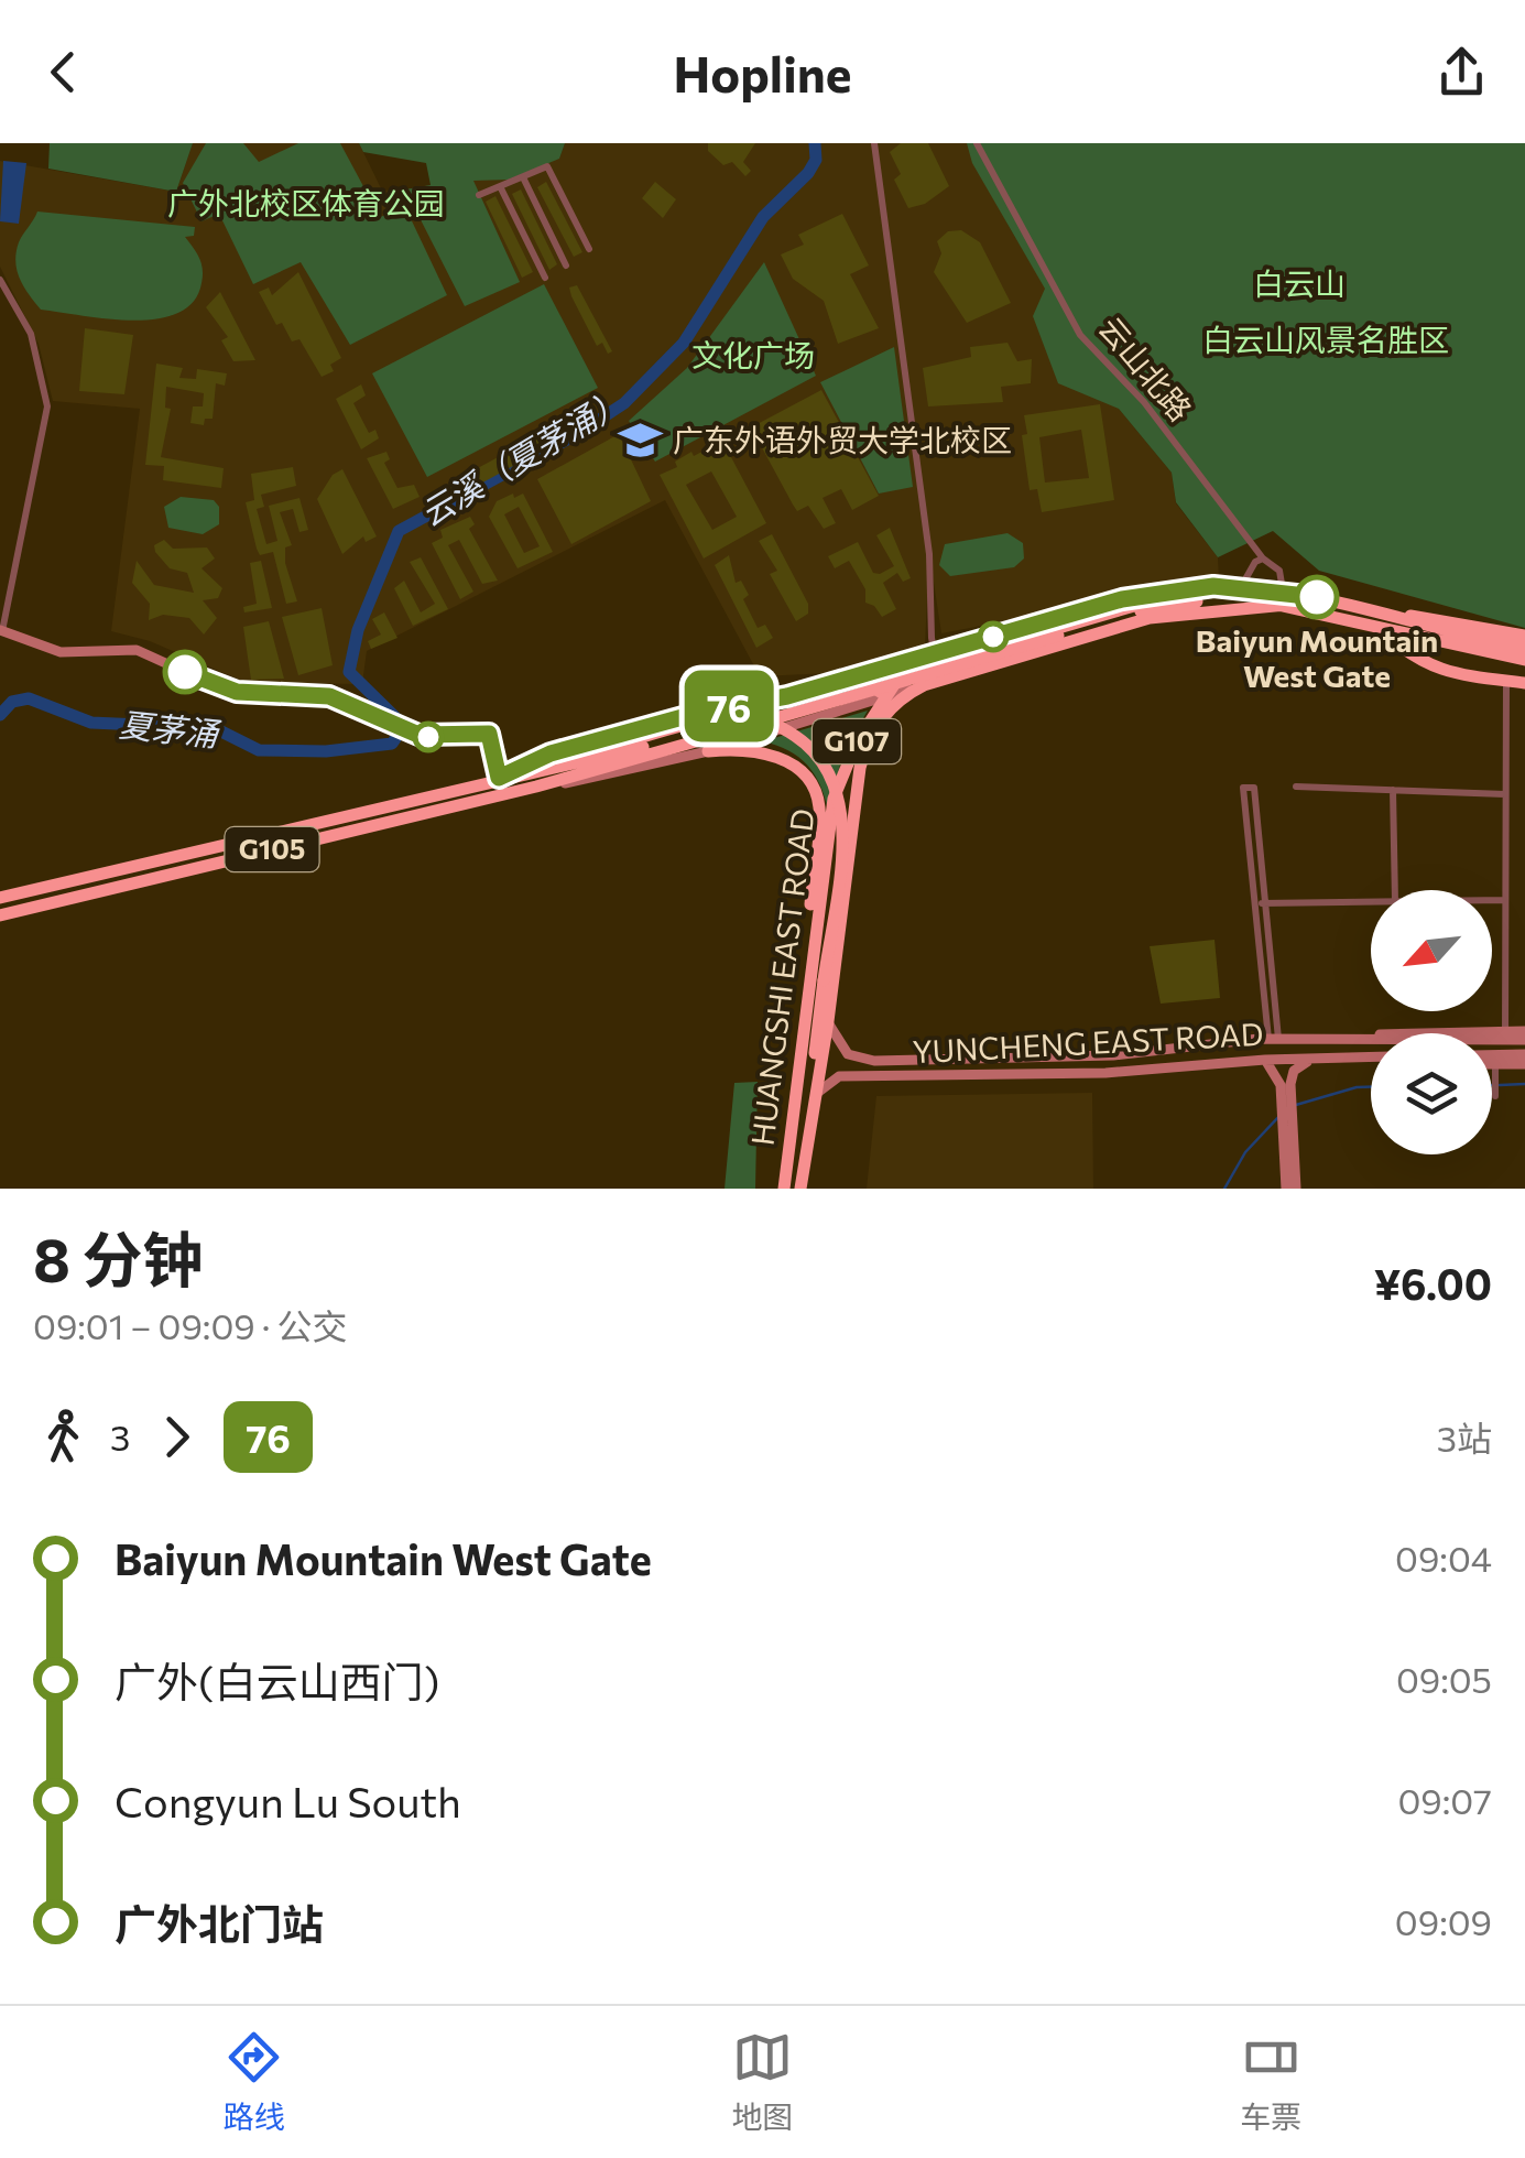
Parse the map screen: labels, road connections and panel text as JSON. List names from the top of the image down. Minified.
{"streets":{"highway":["G107","G105","HUANGSHI EAST ROAD"],"main road":["YUNCHENG EAST ROAD"],"street":["云山北路"]},"crossings":[["云山北路","G107"],["云山北路","G105"],["G107","G105"],["G107","HUANGSHI EAST ROAD"],["HUANGSHI EAST ROAD","YUNCHENG EAST ROAD"]],"water":["云溪（夏茅涌）","夏茅涌"],"parks":["广外北校区体育公园","白云山","白云山风景名胜区","文化广场"],"places":{"school or university":["广东外语外贸大学北校区"],"other":["Baiyun Mountain West Gate"]},"lines":["bus line 76"],"north":"bottom left","page":{"header":"Hopline","on_map":"76","heading":["8 分钟","09:01 – 09:09 · 公交","¥6.00"],"legs":["3","76","3站"],"list":[{"name":"Baiyun Mountain West Gate","value":"09:04"},{"name":"广外(白云山西门)","value":"09:05"},{"name":"Congyun Lu South","value":"09:07"},{"name":"广外北门站","value":"09:09"}],"tabs":["路线","地图","车票"]}}
